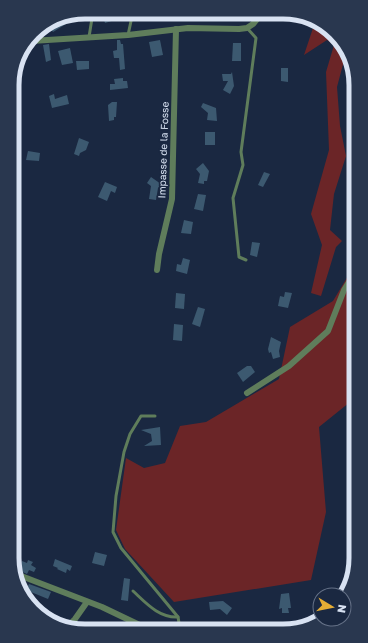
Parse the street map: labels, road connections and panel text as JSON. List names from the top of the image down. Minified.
{"streets":{"street":["Impasse de la Fosse"]},"north":"right"}
